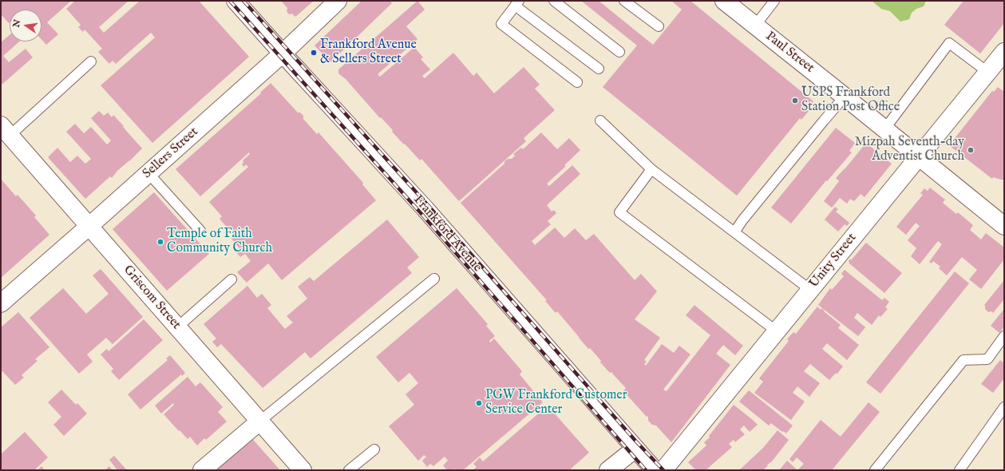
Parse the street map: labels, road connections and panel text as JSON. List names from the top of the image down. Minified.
{"streets":{"street":["Paul Street","Sellers Street","Frankford Avenue","Unity Street","Griscom Street"]},"crossings":[["Paul Street","Unity Street"],["Sellers Street","Frankford Avenue"],["Sellers Street","Griscom Street"]],"places":["Frankford Avenue & Sellers Street","USPS Frankford Station Post Office","Mizpah Seventh-day Adventist Church","Temple of Faith Community Church","PGW Frankford Customer Service Center"],"north":"left"}
